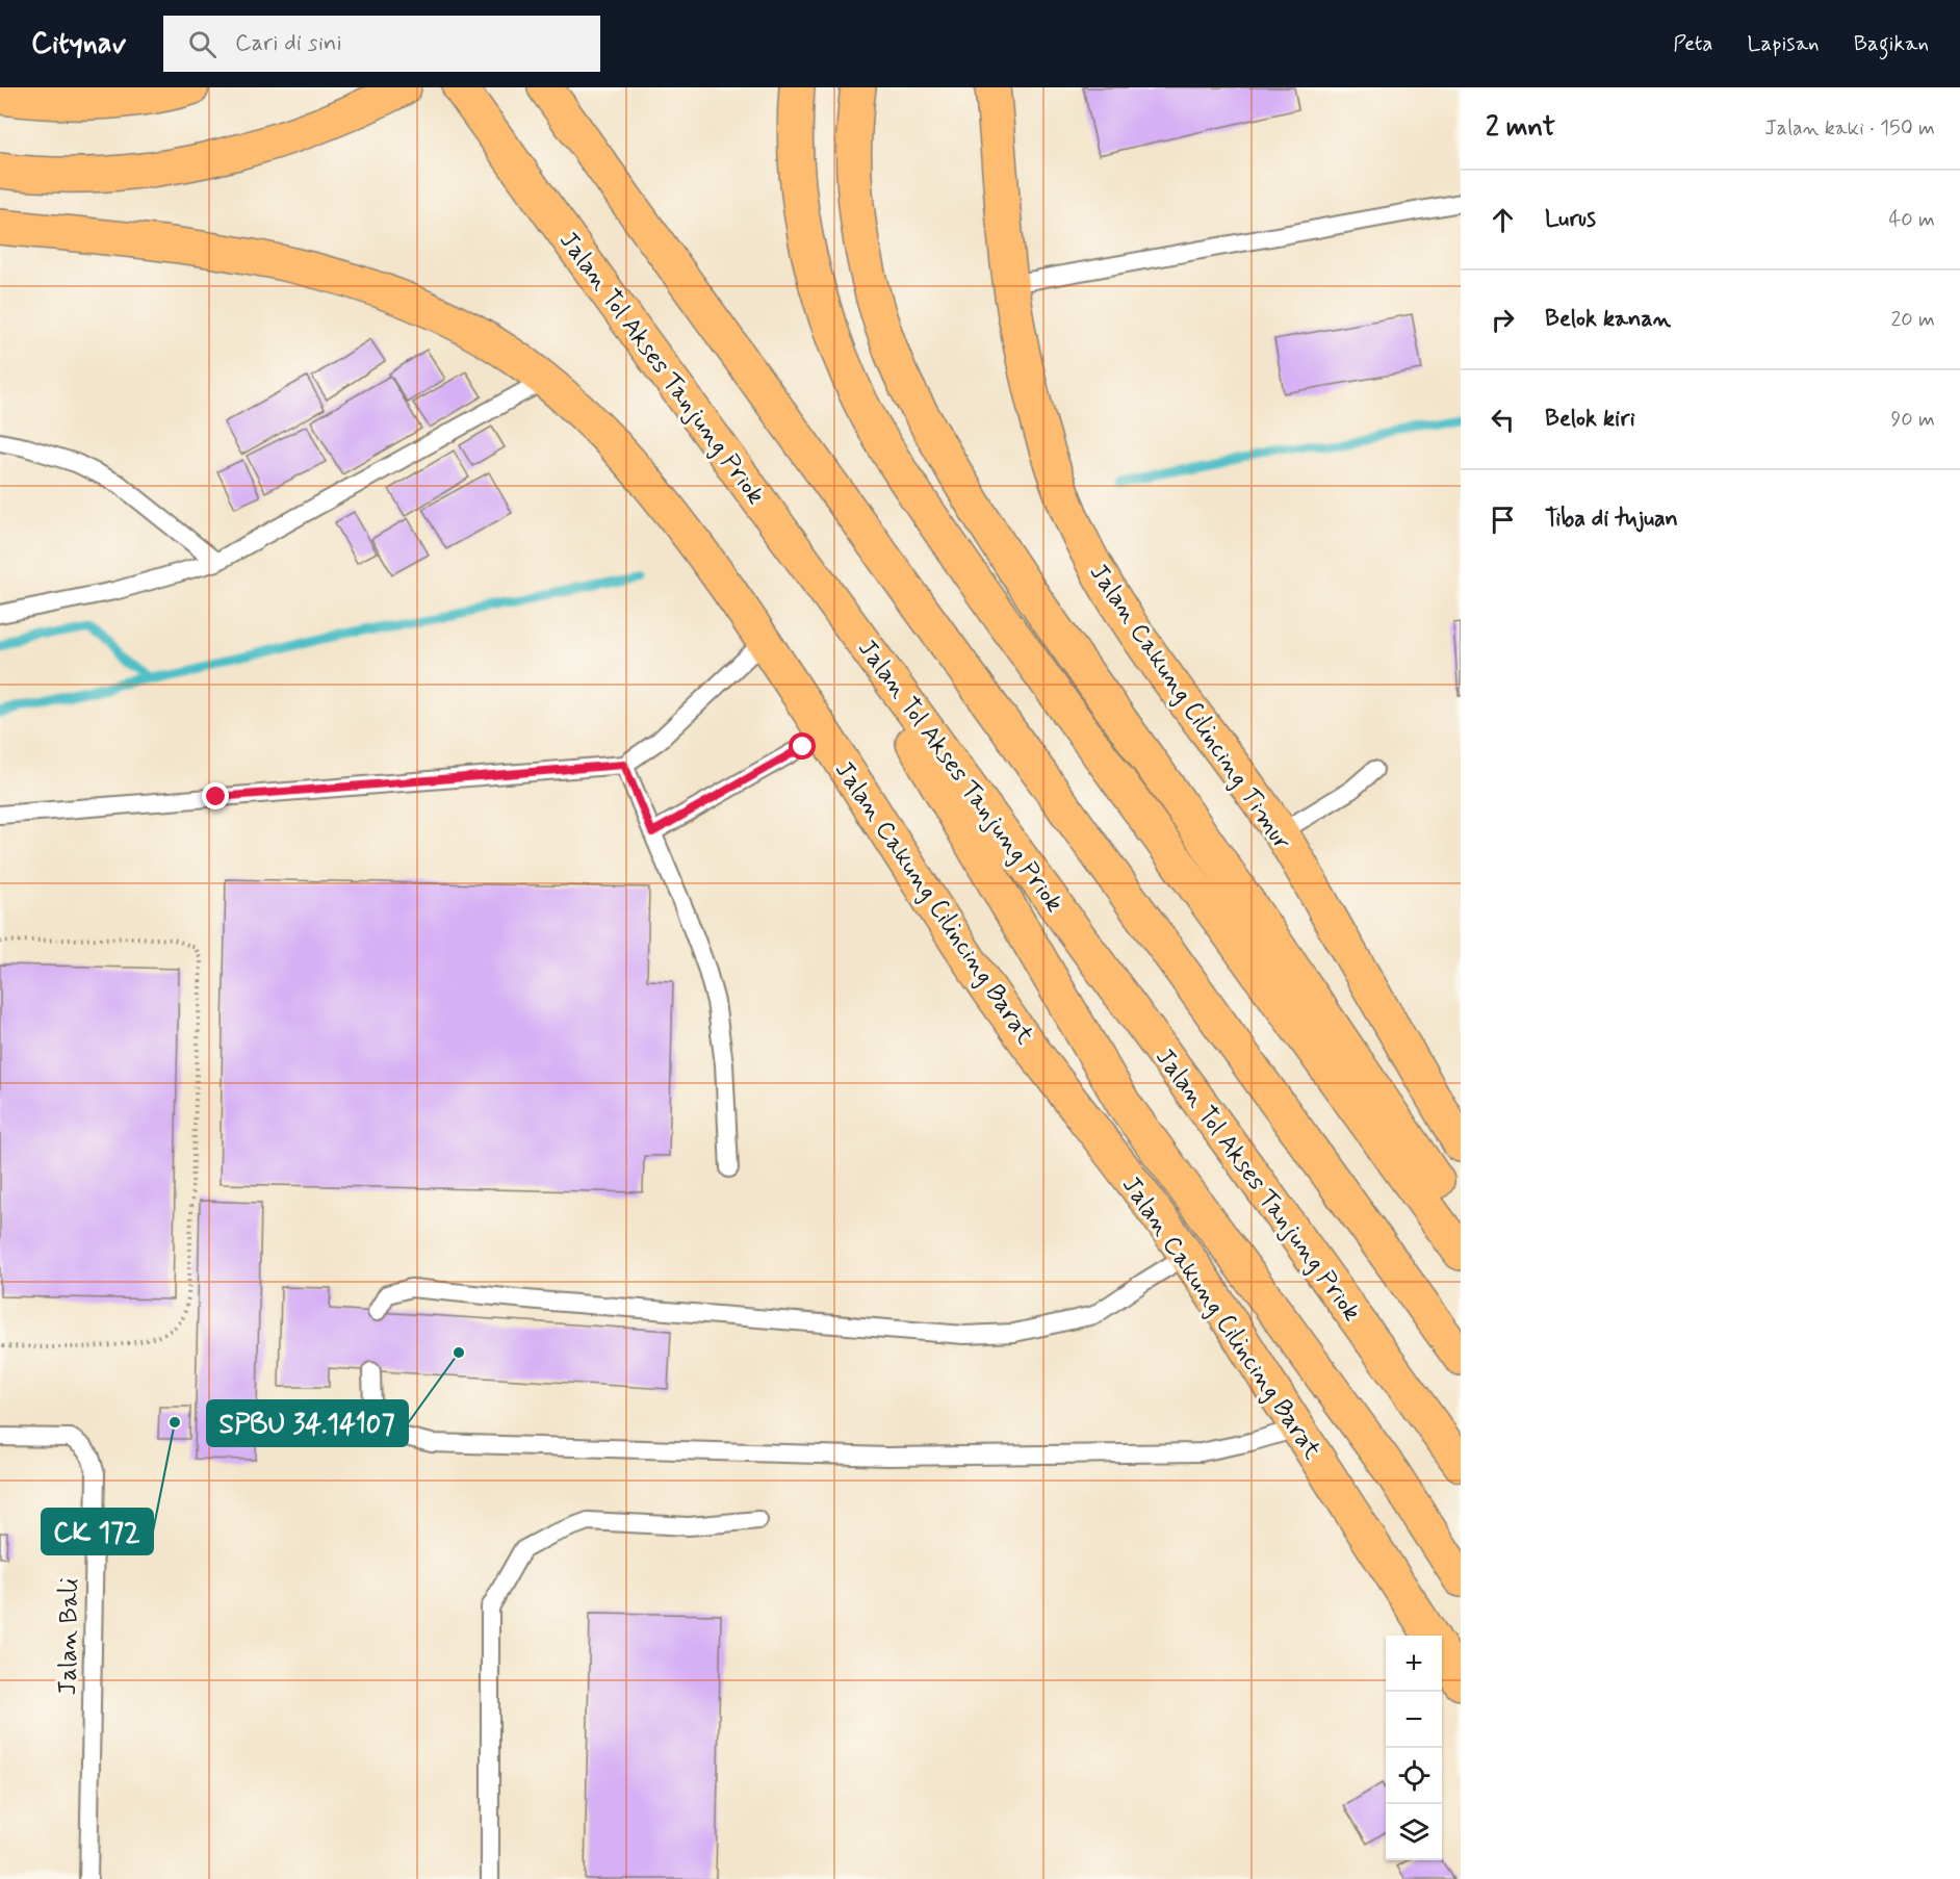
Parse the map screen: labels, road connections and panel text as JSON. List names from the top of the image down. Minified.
{"streets":{"highway":["Jalan Tol Akses Tanjung Priok","Jalan Cakung Cilincing Timur","Jalan Cakung Cilincing Barat"],"lane":["Jalan Bali"]},"places":["SPBU 34.14107","CK 172"],"page":{"header":"Citynav","search":"Cari di sini","nav":["Peta","Lapisan","Bagikan"],"heading":["2 mnt","Jalan kaki · 150 m"],"list":[["Lurus","40 m"],["Belok kanan","20 m"],["Belok kiri","90 m"],"Tiba di tujuan"],"map_buttons":["+","−"]}}
